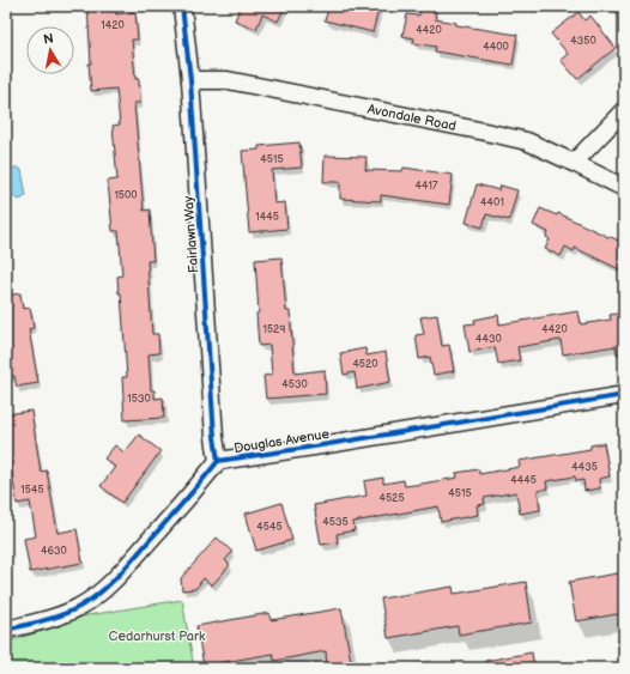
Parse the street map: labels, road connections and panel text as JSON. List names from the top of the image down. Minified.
{"streets":{"street":["Avondale Road","Fairlawn Way","Douglas Avenue"]},"crossings":[["Avondale Road","Fairlawn Way"],["Fairlawn Way","Douglas Avenue"]],"parks":["Cedarhurst Park"],"house_numbers":["1420","4420","4350","4400","4515","4417","1500","4401","1445","1529","4420","4430","4520","4530","1530","4435","4445","1545","4515","4525","4535","4545","4630"],"north":"top"}
